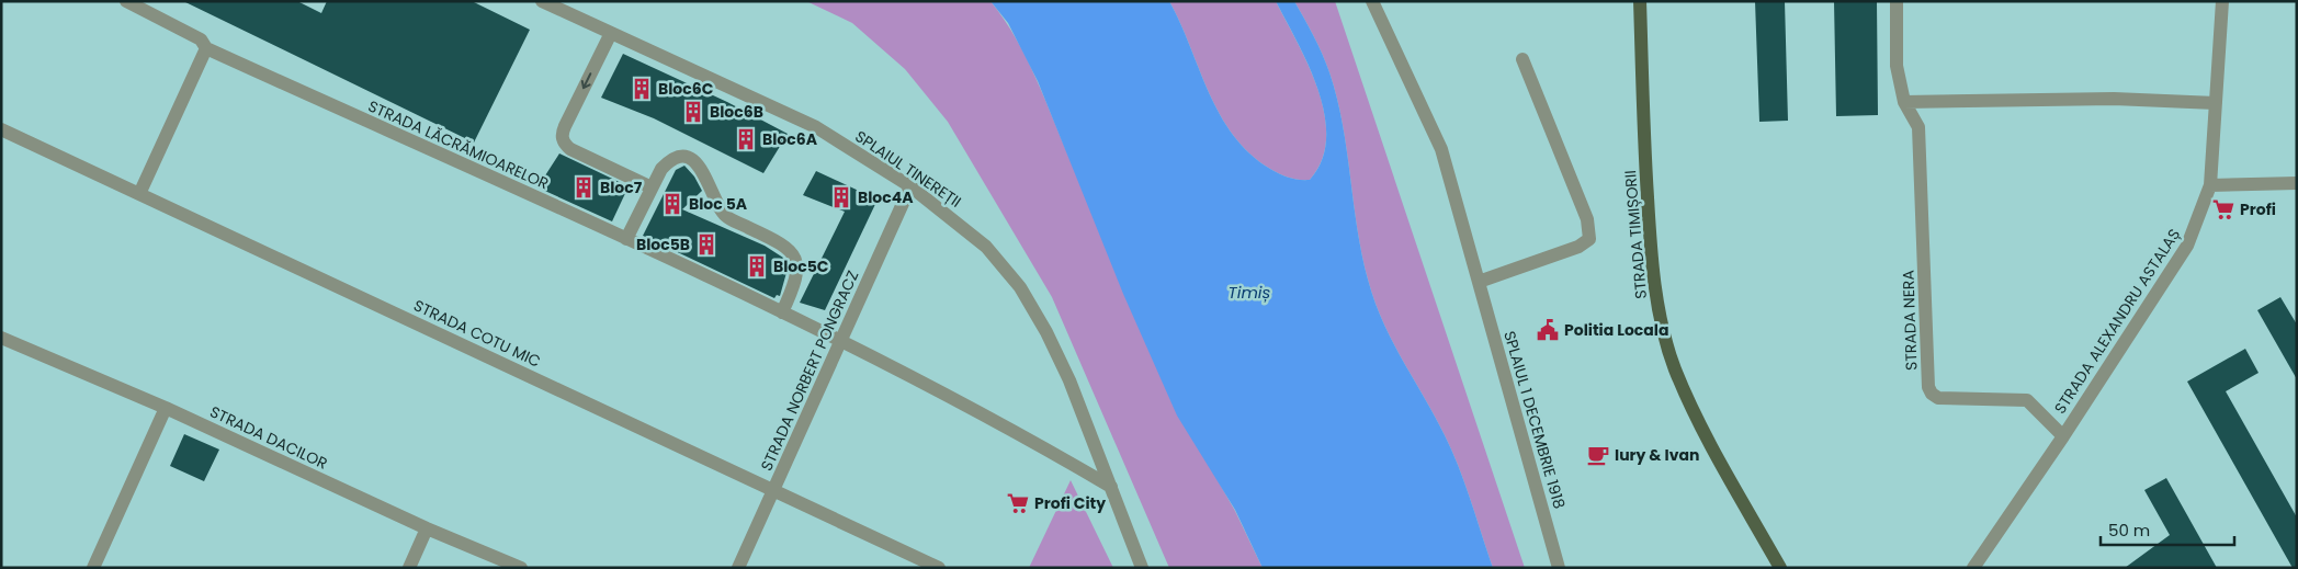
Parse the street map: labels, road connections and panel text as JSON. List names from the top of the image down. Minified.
{"streets":{"main road":["STRADA TIMIȘORII"],"street":["STRADA LĂCRĂMIOARELOR","SPLAIUL TINEREȚII","STRADA NERA","STRADA ALEXANDRU ASTALAȘ","STRADA COTU MIC","STRADA NORBERT PONGRACZ","SPLAIUL 1 DECEMBRIE 1918","STRADA DACILOR"]},"crossings":[["STRADA LĂCRĂMIOARELOR","SPLAIUL TINEREȚII"],["STRADA LĂCRĂMIOARELOR","STRADA NORBERT PONGRACZ"],["SPLAIUL TINEREȚII","STRADA NORBERT PONGRACZ"],["STRADA NERA","STRADA ALEXANDRU ASTALAȘ"],["STRADA COTU MIC","STRADA NORBERT PONGRACZ"]],"water":["Timiș"],"places":{"building":["Bloc6C","Bloc6B","Bloc6A","Bloc7","Bloc4A","Bloc 5A","Bloc5B","Bloc5C"],"supermarket":["Profi","Profi City"],"public building":["Politia Locala"],"cafe":["Iury & Ivan"]},"scale_bar":"50 m"}
